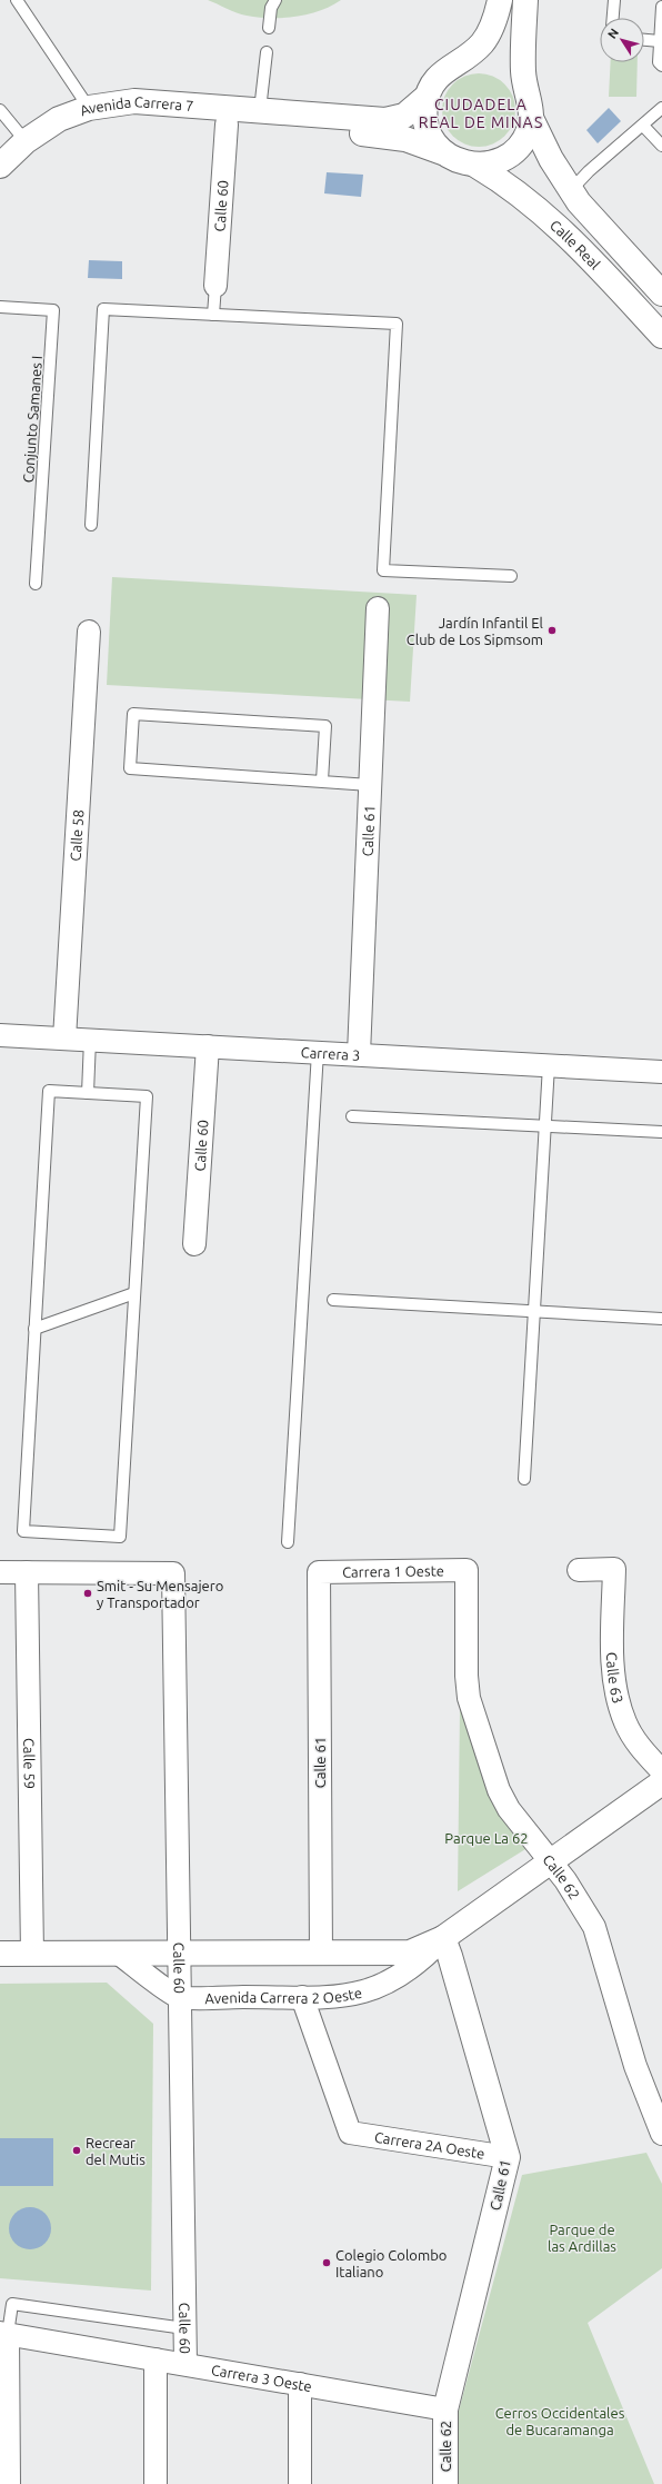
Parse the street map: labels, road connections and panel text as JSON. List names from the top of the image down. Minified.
{"streets":{"main road":["Avenida Carrera 7","Calle Real","Calle 61","Calle 62","Avenida Carrera 2 Oeste"],"street":["Calle 60","Calle 58","Carrera 3","Carrera 1 Oeste","Calle 63","Calle 59","Carrera 2A Oeste","Carrera 3 Oeste"],"lane":["Conjunto Samanes I"]},"crossings":[["Avenida Carrera 7","Calle 60"],["Avenida Carrera 7","Calle Real"],["Calle 60","Carrera 3"],["Calle 60","Calle 59"],["Calle 60","Avenida Carrera 2 Oeste"],["Calle 60","Carrera 3 Oeste"],["Calle 61","Carrera 3"],["Calle 61","Carrera 1 Oeste"],["Calle 61","Calle 62"],["Calle 61","Avenida Carrera 2 Oeste"],["Calle 61","Carrera 2A Oeste"],["Calle 61","Carrera 3 Oeste"],["Calle 58","Carrera 3"],["Carrera 1 Oeste","Calle 62"],["Calle 59","Avenida Carrera 2 Oeste"],["Calle 62","Avenida Carrera 2 Oeste"],["Calle 62","Carrera 3 Oeste"],["Avenida Carrera 2 Oeste","Carrera 2A Oeste"]],"districts":["CIUDADELA REAL DE MINAS"],"parks":["Parque La 62","Parque de las Ardillas","Cerros Occidentales de Bucaramanga"],"places":["Jardín Infantil El Club de Los Sipmsom","Smit - Su Mensajero y Transportador","Recrear del Mutis","Colegio Colombo Italiano"],"north":"top left"}
